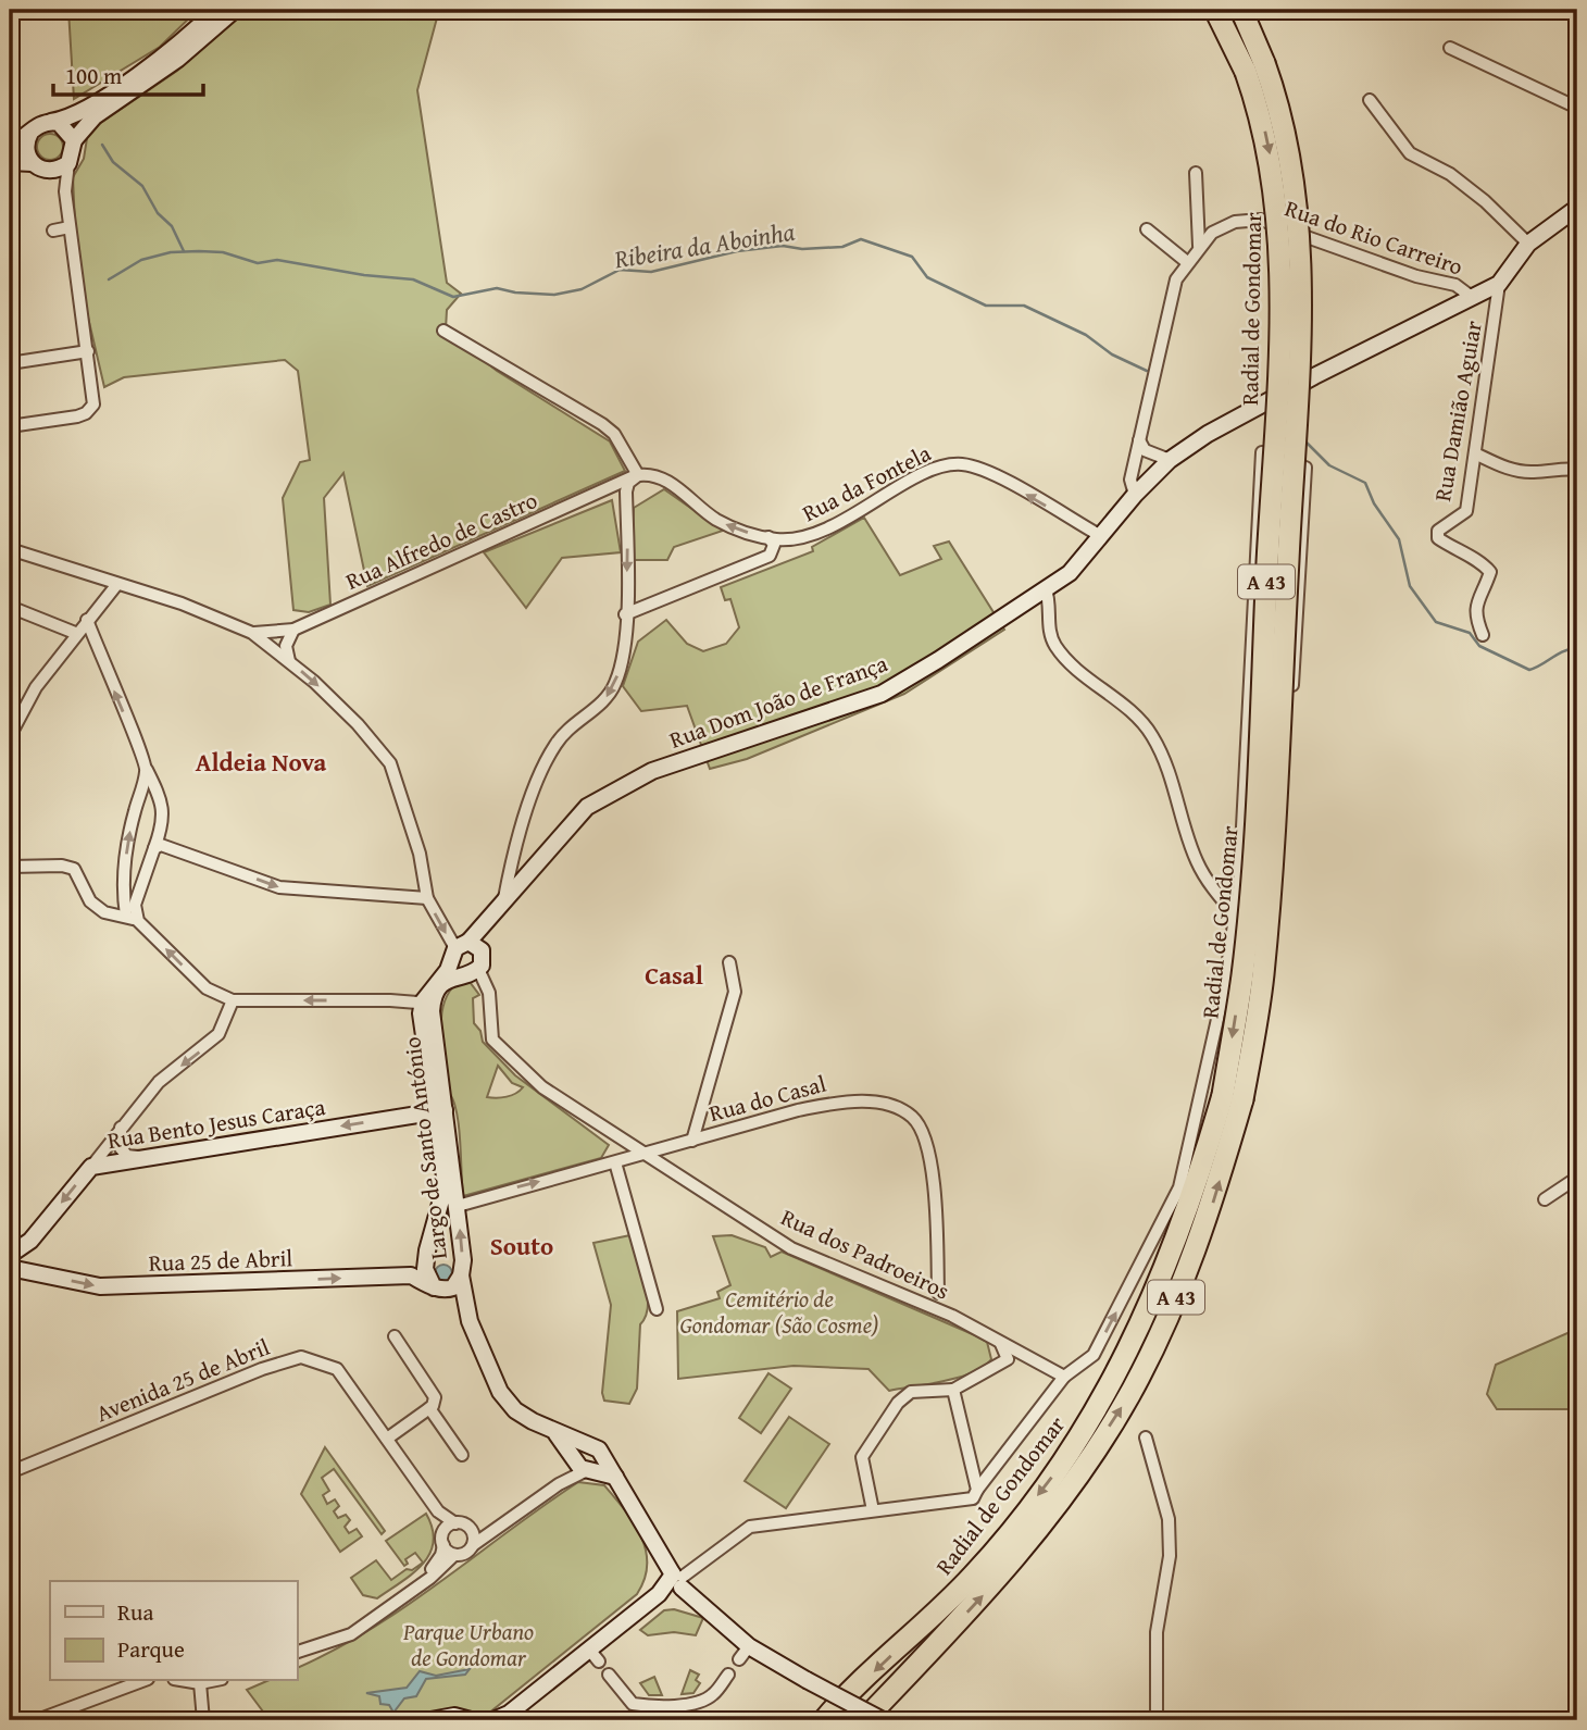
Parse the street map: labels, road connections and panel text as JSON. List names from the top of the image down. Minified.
{"streets":{"highway":["Radial de Gondomar","A 43"],"main road":["Rua Dom João de França","Rua Bento Jesus Caraça","Largo de Santo António","Rua 25 de Abril"],"street":["Rua do Rio Carreiro","Rua Damião Aguiar","Rua da Fontela","Rua Alfredo de Castro","Rua do Casal","Rua dos Padroeiros","Avenida 25 de Abril"]},"crossings":[["Rua do Rio Carreiro","Rua Dom João de França"],["Rua Damião Aguiar","Rua Dom João de França"],["Rua da Fontela","Rua Alfredo de Castro"],["Rua da Fontela","Rua Dom João de França"],["Rua Dom João de França","Largo de Santo António"],["Rua do Casal","Largo de Santo António"],["Rua do Casal","Rua dos Padroeiros"],["Rua Bento Jesus Caraça","Largo de Santo António"],["Largo de Santo António","Rua dos Padroeiros"],["Largo de Santo António","Rua 25 de Abril"]],"one_way":["Rua da Fontela","Rua Bento Jesus Caraça","Rua 25 de Abril"],"districts":["Aldeia Nova","Casal","Souto"],"water":["Ribeira da Aboinha"],"parks":["Cemitério de Gondomar (São Cosme)","Parque Urbano de Gondomar"],"legend":["Rua","Parque"],"scale_bar":"100 m"}
